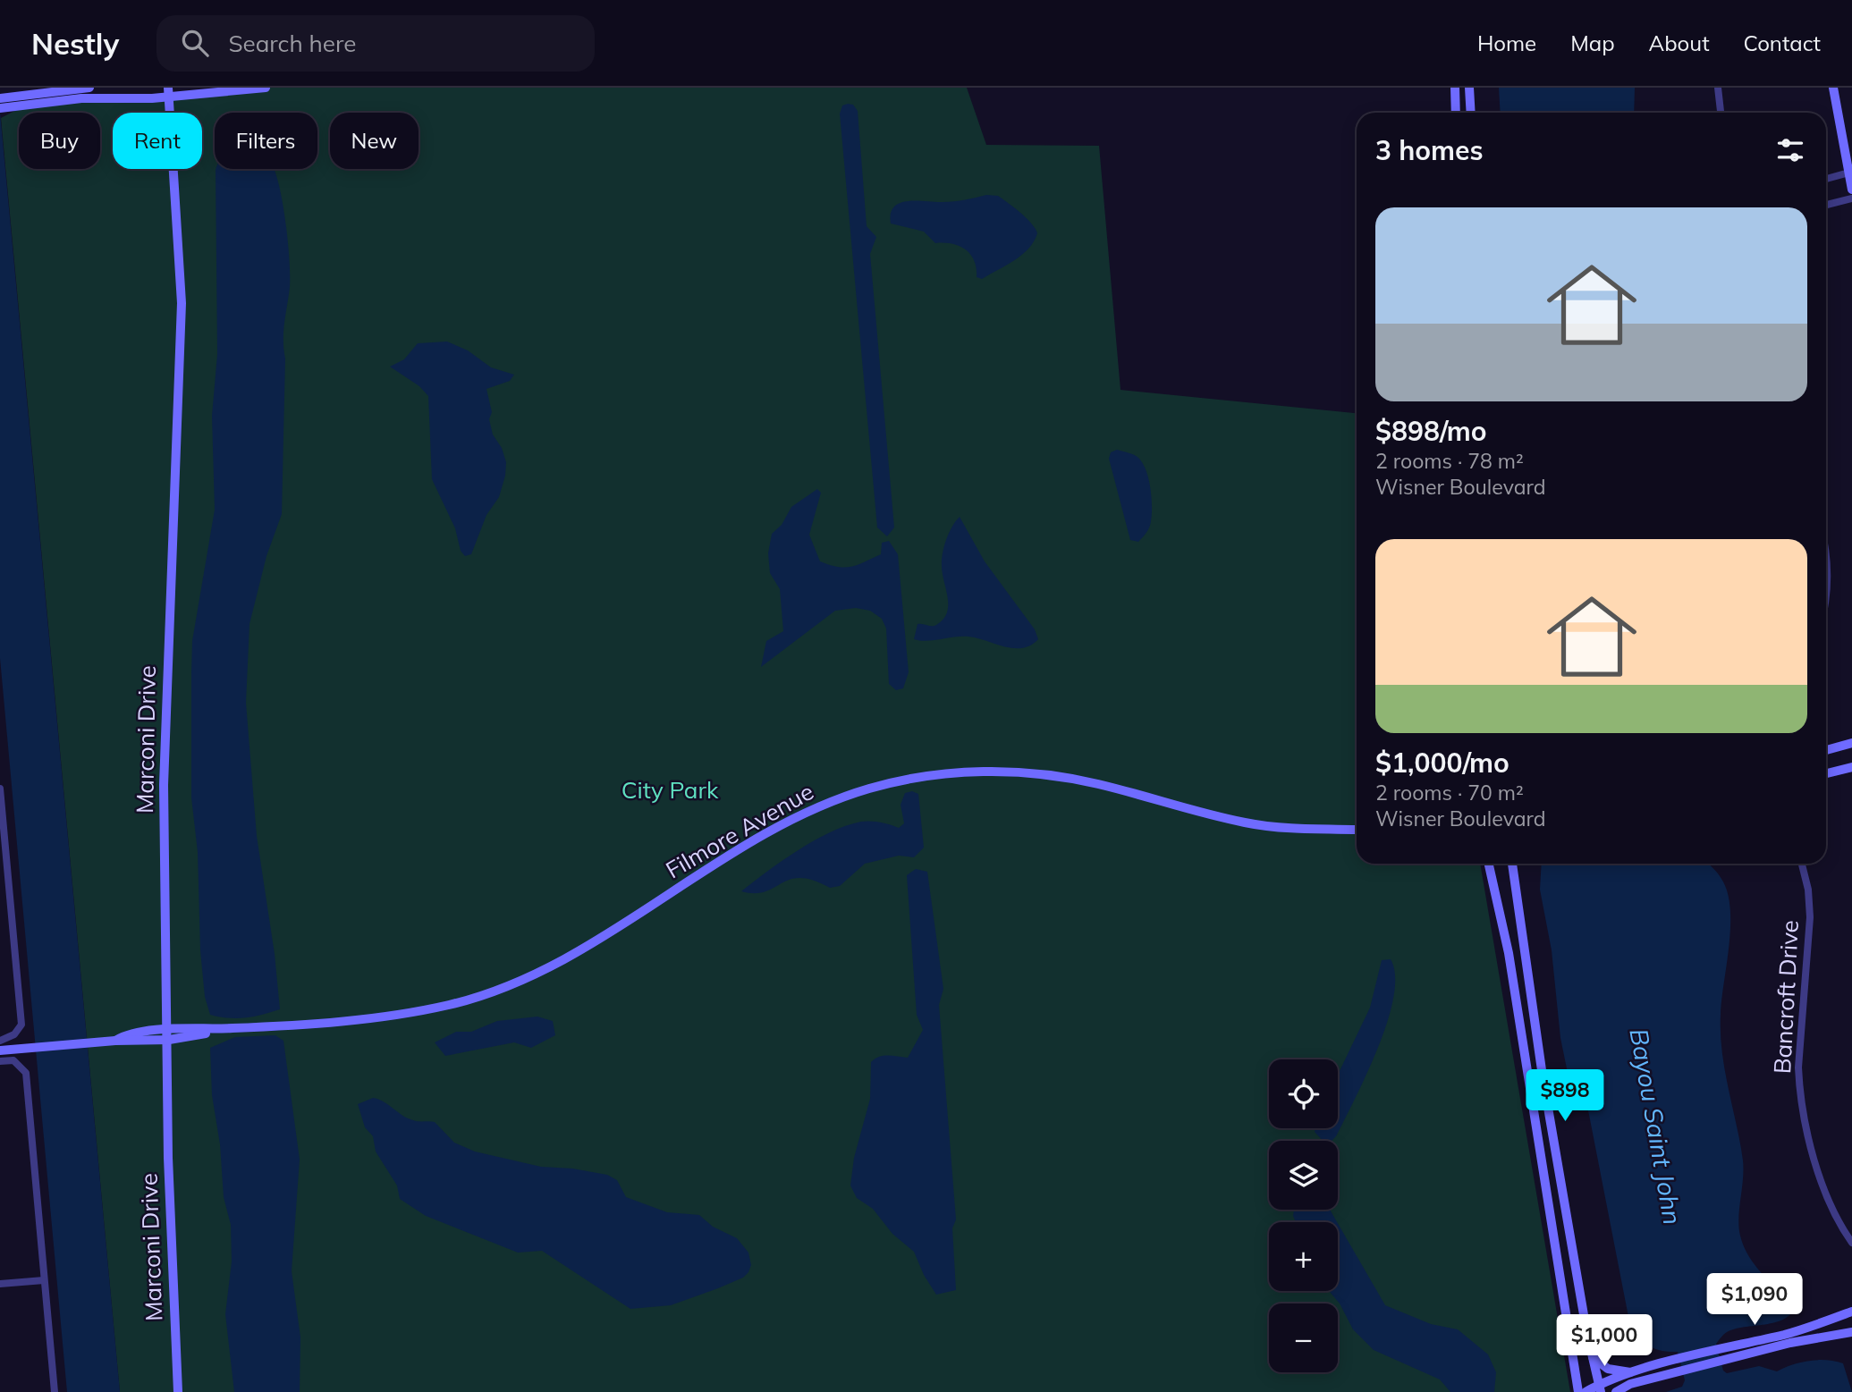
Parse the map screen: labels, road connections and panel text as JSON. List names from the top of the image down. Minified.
{"streets":{"street":["Marconi Drive","Filmore Avenue","Bancroft Drive"]},"crossings":[["Marconi Drive","Filmore Avenue"]],"water":["Bayou Saint John"],"parks":["City Park"],"page":{"header":"Nestly","search":"Search here","nav":["Home","Map","About","Contact"],"chip":["Buy","Rent","Filters","New"],"heading":"3 homes","list":[{"name":"$898/mo","note":"2 rooms · 78 m² · Wisner Boulevard"},{"name":"$1,000/mo","note":"2 rooms · 70 m² · Wisner Boulevard"}],"map_buttons":["+","−"],"price":["$898","$1,090","$1,000"]}}
